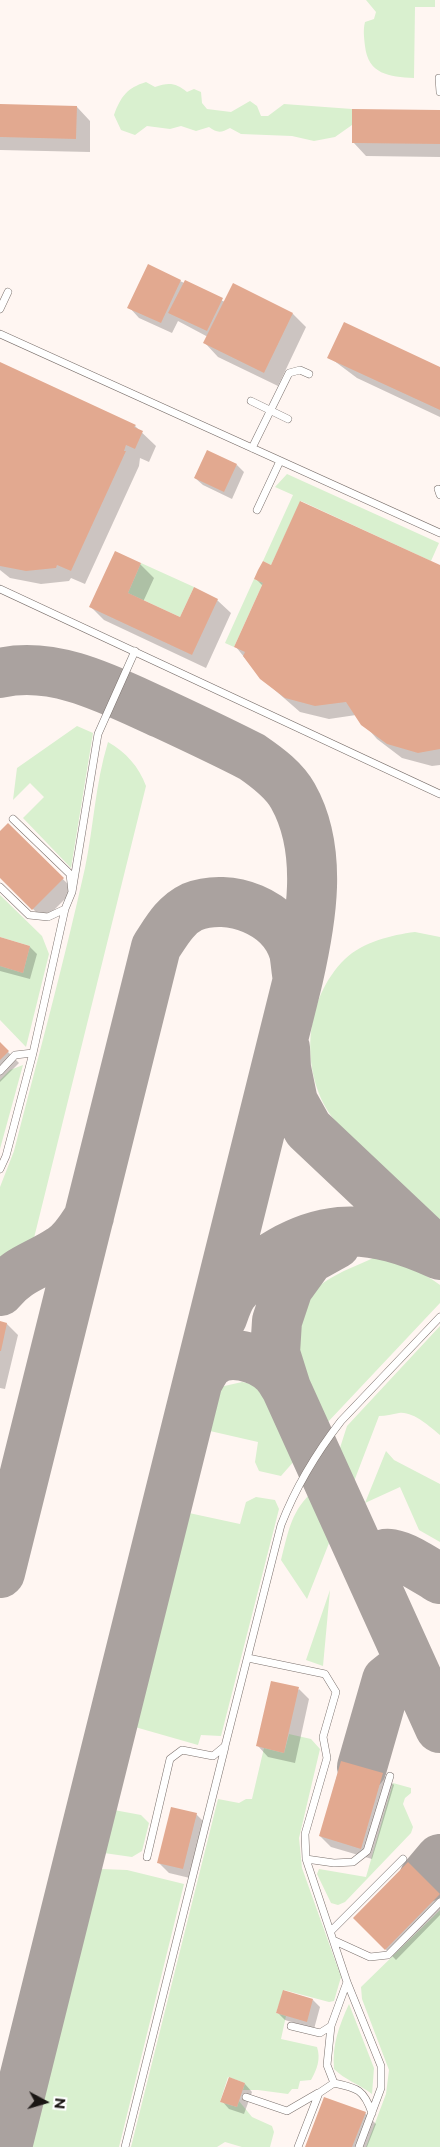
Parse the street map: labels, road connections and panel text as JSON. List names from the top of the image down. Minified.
{"north":"right"}
